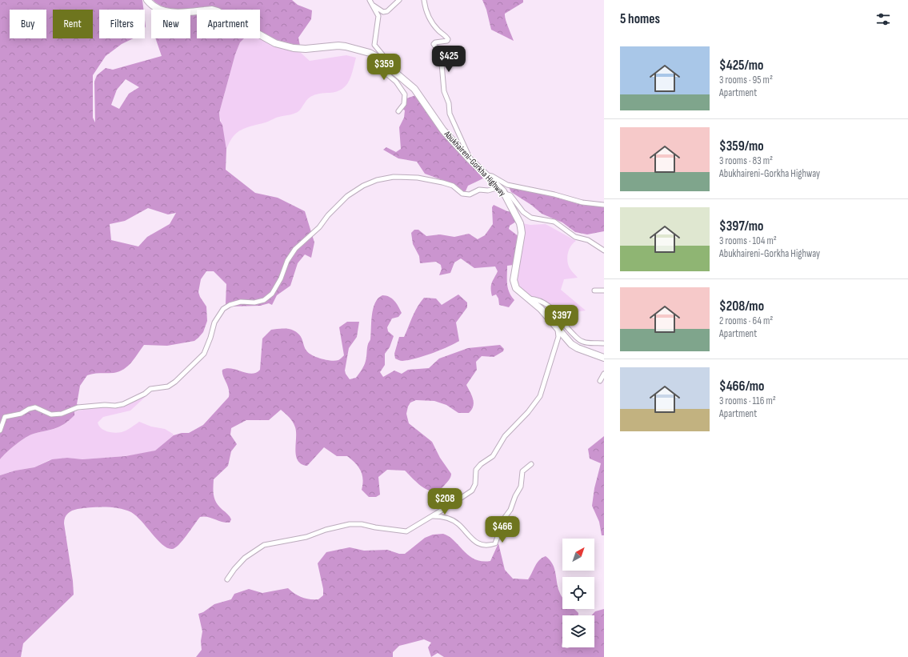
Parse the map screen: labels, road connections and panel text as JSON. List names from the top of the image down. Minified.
{"streets":{"main road":["Abukhaireni-Gorkha Highway"]},"north":"top right","page":{"heading":"5 homes","chip":["Buy","Rent","Filters","New","Apartment"],"list":[{"name":"$425/mo","note":"3 rooms · 95 m² · Apartment"},{"name":"$359/mo","note":"3 rooms · 83 m² · Abukhaireni-Gorkha Highway"},{"name":"$397/mo","note":"3 rooms · 104 m² · Abukhaireni-Gorkha Highway"},{"name":"$208/mo","note":"2 rooms · 64 m² · Apartment"},{"name":"$466/mo","note":"3 rooms · 116 m² · Apartment"}],"price":["$425","$359","$397","$208","$466"]}}
